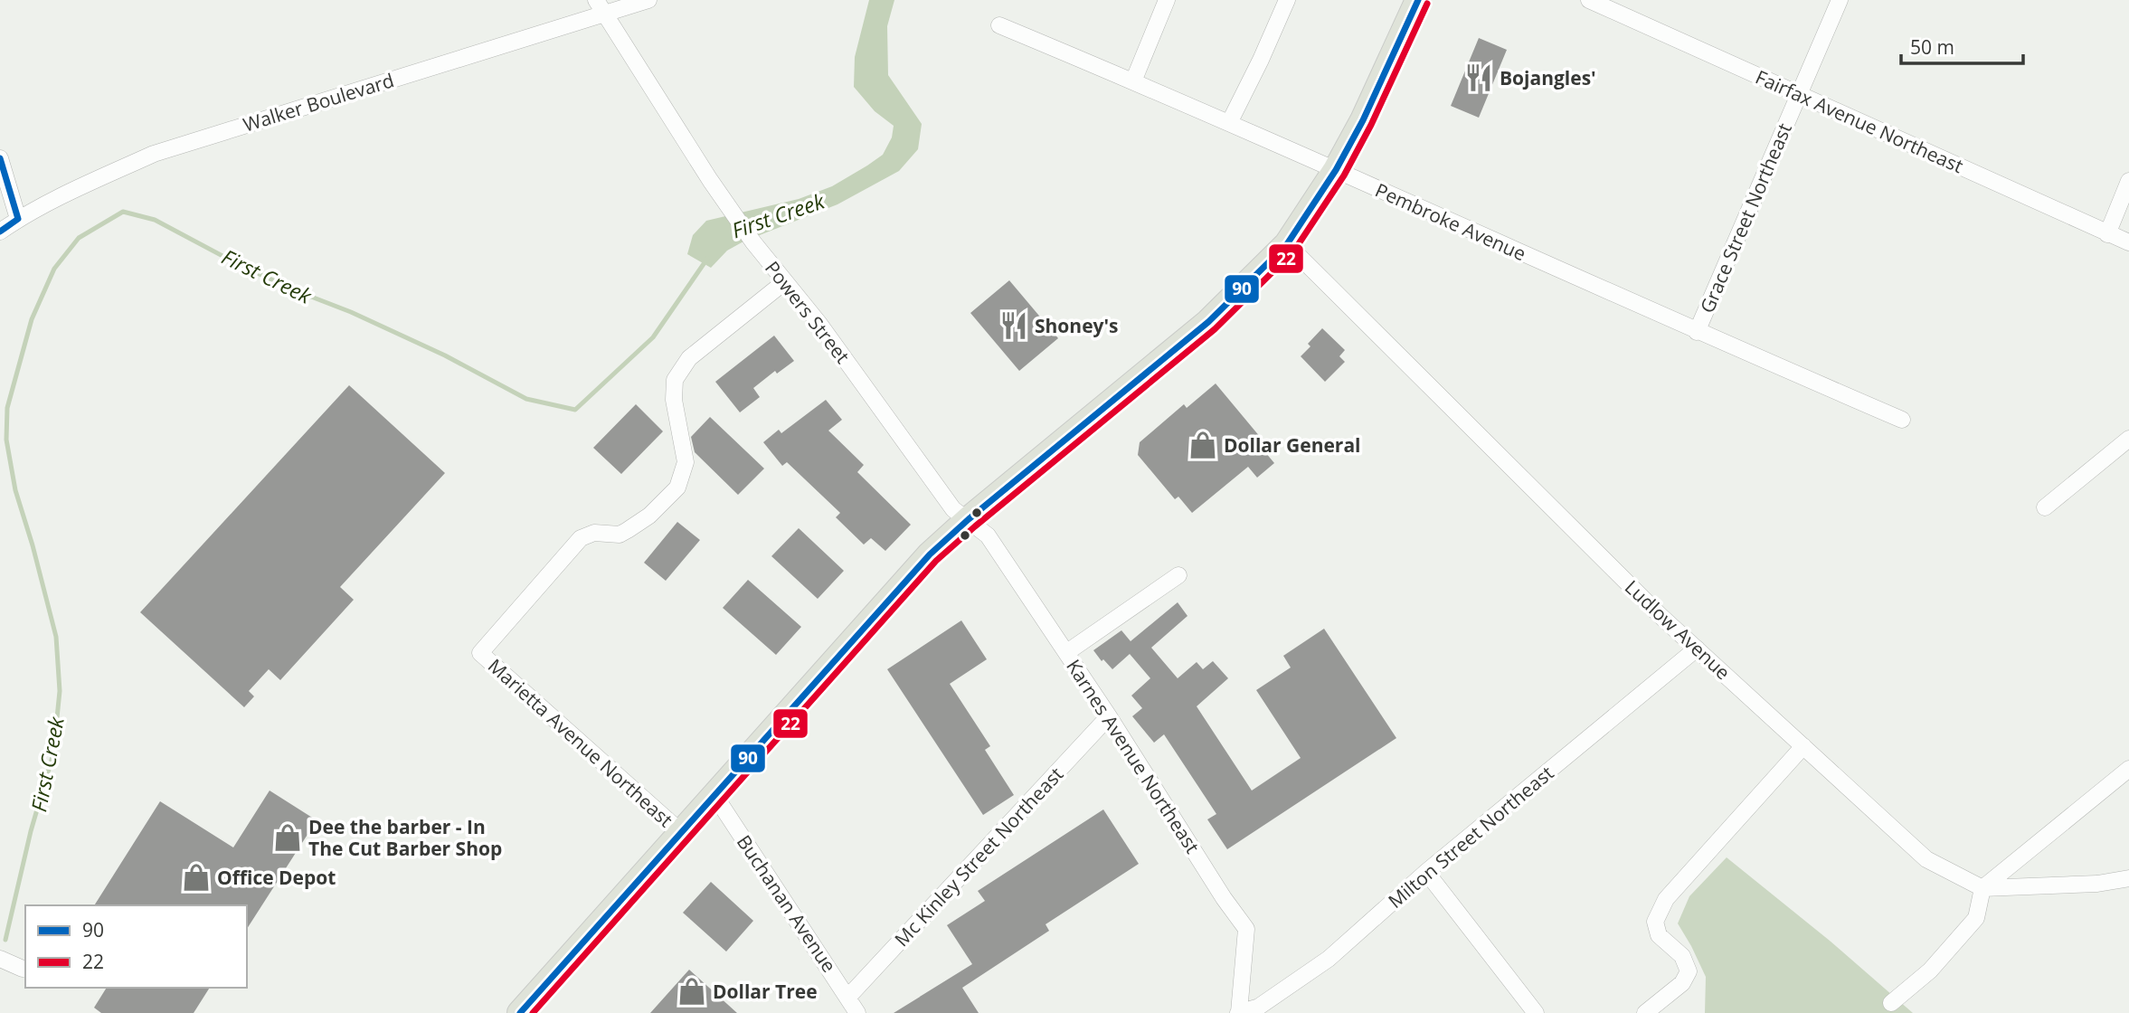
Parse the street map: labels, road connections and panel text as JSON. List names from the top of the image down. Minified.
{"streets":{"street":["Walker Boulevard","Fairfax Avenue Northeast","Grace Street Northeast","Pembroke Avenue","Powers Street","Ludlow Avenue","Marietta Avenue Northeast","Karnes Avenue Northeast","Milton Street Northeast","Mc Kinley Street Northeast","Buchanan Avenue"]},"crossings":[["Walker Boulevard","Powers Street"],["Fairfax Avenue Northeast","Grace Street Northeast"],["Grace Street Northeast","Pembroke Avenue"],["Powers Street","Marietta Avenue Northeast"],["Powers Street","Karnes Avenue Northeast"],["Ludlow Avenue","Milton Street Northeast"],["Karnes Avenue Northeast","Milton Street Northeast"],["Karnes Avenue Northeast","Mc Kinley Street Northeast"],["Mc Kinley Street Northeast","Buchanan Avenue"]],"water":["First Creek"],"places":{"restaurant":["Bojangles'","Shoney's"],"shop":["Dollar General","Dee the barber - In The Cut Barber Shop","Office Depot","Dollar Tree"]},"lines":["transit line 90","transit line 22"],"legend":["90","22"],"scale_bar":"50 m"}
